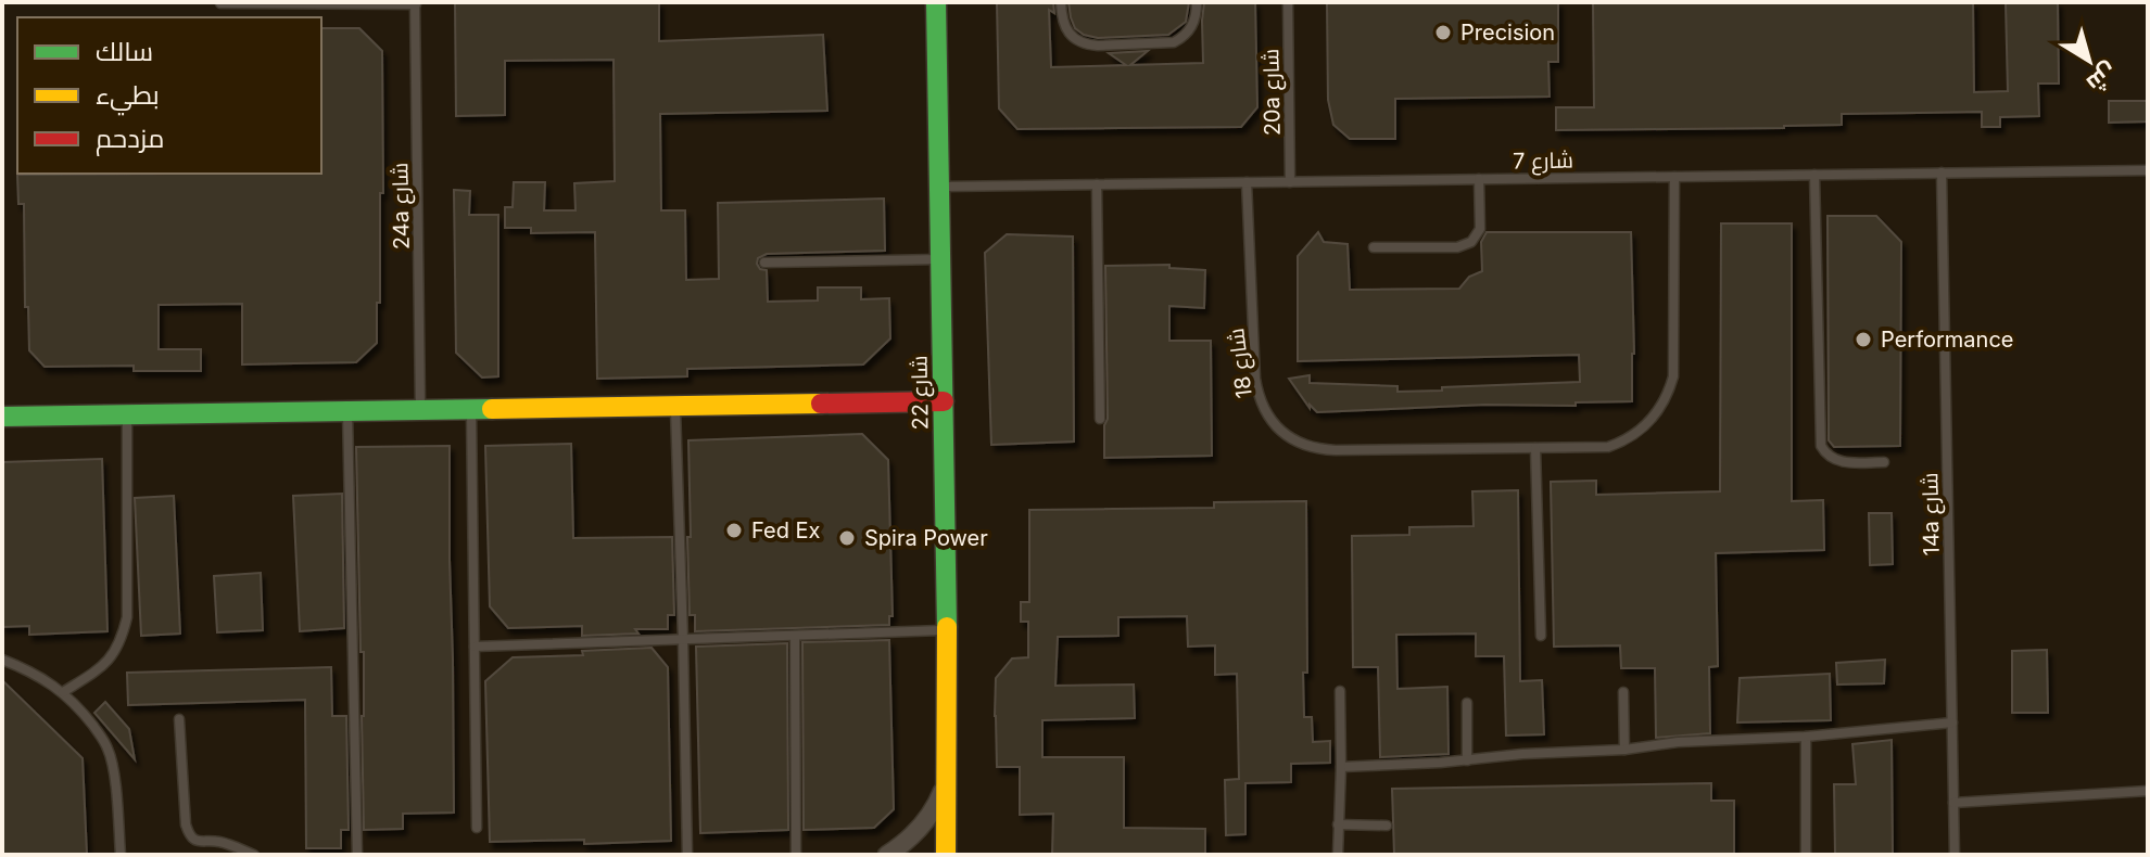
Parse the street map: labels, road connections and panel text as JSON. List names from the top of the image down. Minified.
{"streets":{"street":["شارع 22"],"lane":["20a شارع","شارع 7","24a شارع","شارع 18","14a شارع"]},"crossings":[["20a شارع","شارع 7"],["شارع 7","شارع 18"],["شارع 7","شارع 22"],["شارع 7","14a شارع"]],"places":["Precision","Performance","Fed Ex","Spira Power"],"legend":["سالك","بطيء","مزدحم"],"north":"bottom right"}
